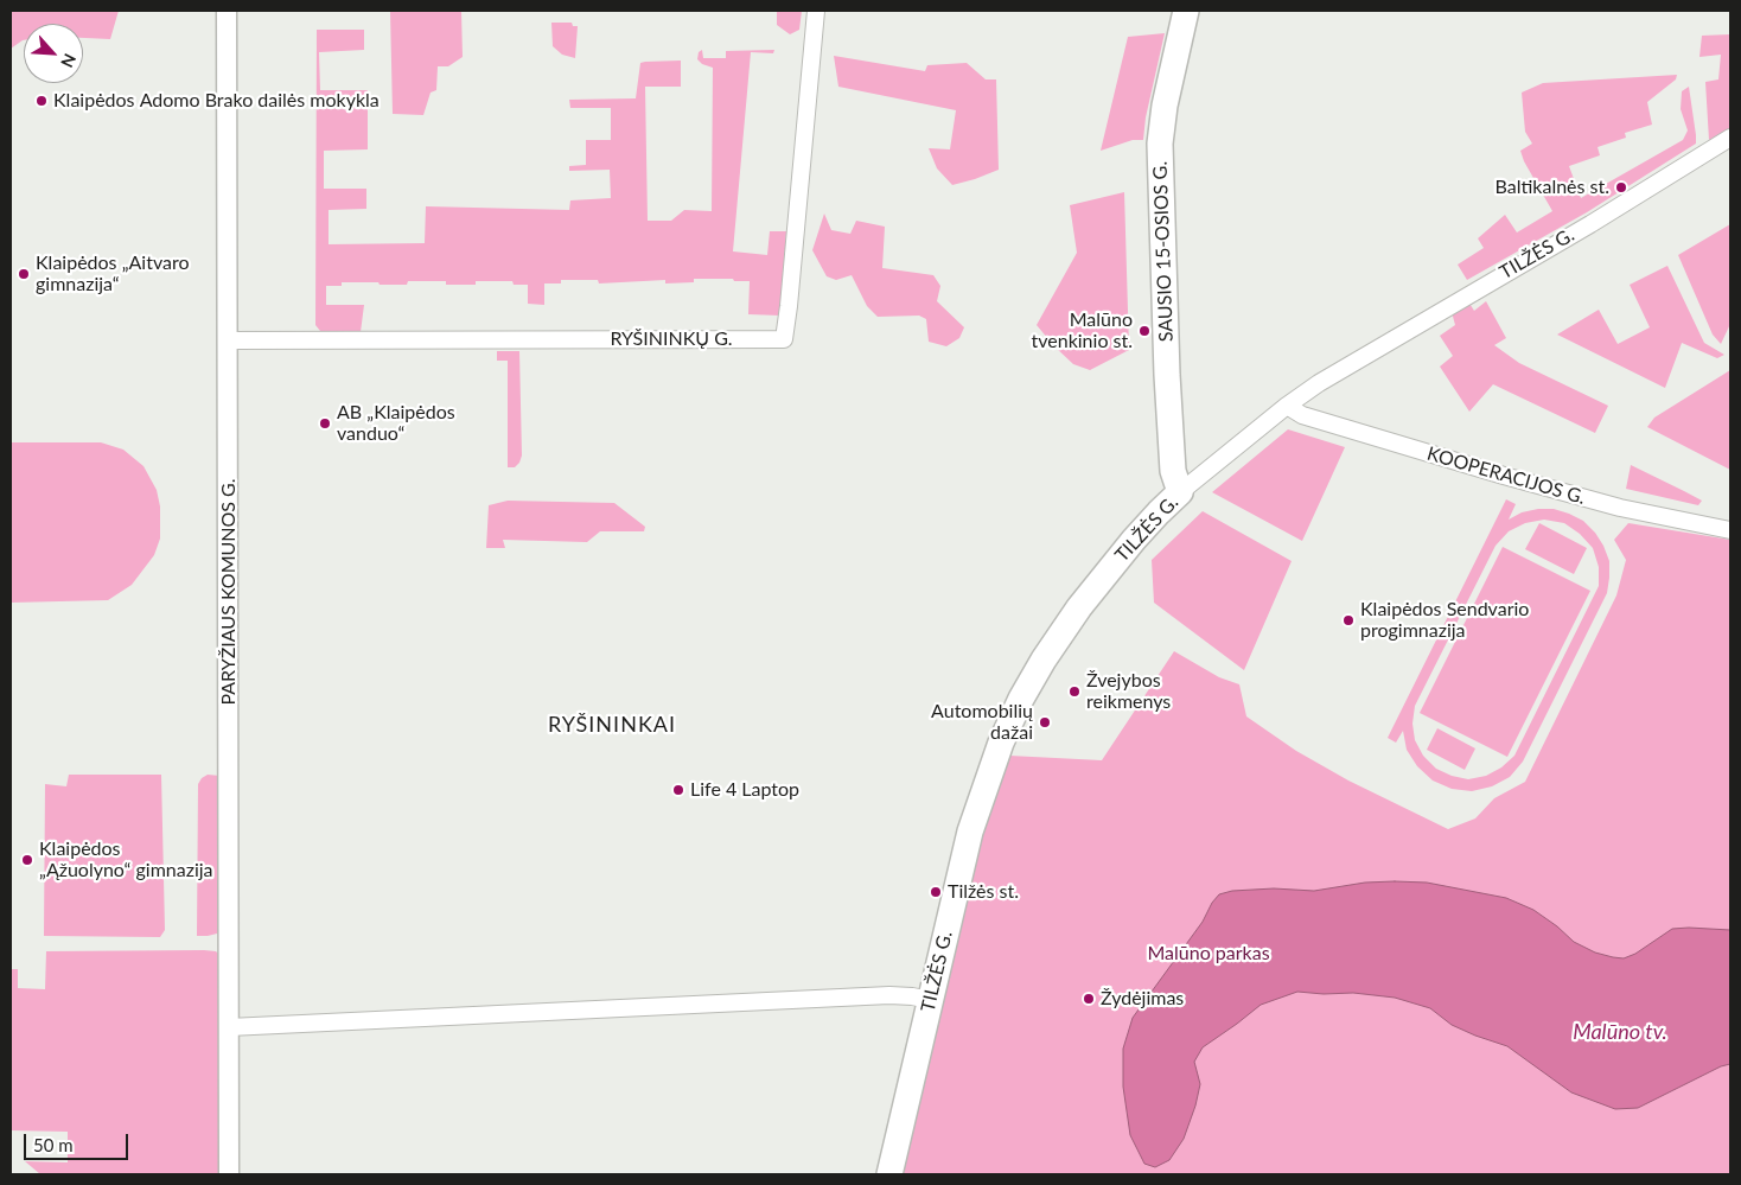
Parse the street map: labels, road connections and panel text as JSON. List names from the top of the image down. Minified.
{"streets":{"main road":["SAUSIO 15-OSIOS G.","TILŽĖS G."],"street":["RYŠININKŲ G.","KOOPERACIJOS G.","PARYŽIAUS KOMUNOS G."]},"crossings":[["SAUSIO 15-OSIOS G.","TILŽĖS G."],["TILŽĖS G.","KOOPERACIJOS G."],["RYŠININKŲ G.","PARYŽIAUS KOMUNOS G."]],"districts":["RYŠININKAI"],"water":["Malūno tv."],"parks":["Malūno parkas"],"places":["Klaipėdos Adomo Brako dailės mokykla","Baltikalnės st.","Klaipėdos „Aitvaro gimnazija“","Malūno tvenkinio st.","AB „Klaipėdos vanduo“","Klaipėdos Sendvario progimnazija","Žvejybos reikmenys","Automobilių dažai","Life 4 Laptop","Klaipėdos „Ąžuolyno“ gimnazija","Tilžės st.","Žydėjimas"],"scale_bar":"50 m","north":"bottom right"}
